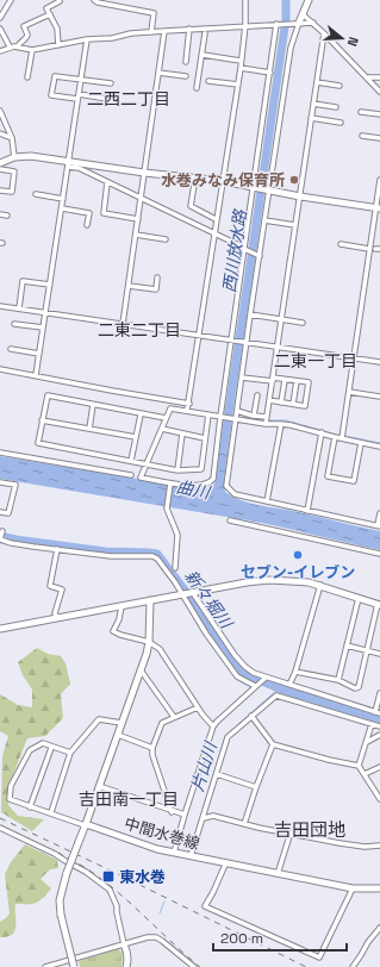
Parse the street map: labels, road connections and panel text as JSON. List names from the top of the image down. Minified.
{"streets":{"main road":["中間水巻線"]},"districts":["二西二丁目","二東二丁目","二東一丁目","吉田南一丁目","吉田団地"],"water":["西川放水路","曲川","新々堀川","片山川"],"places":{"other":["水巻みなみ保育所","セブン-イレブン"],"transit":["東水巻"]},"scale_bar":"200 m","north":"right"}
